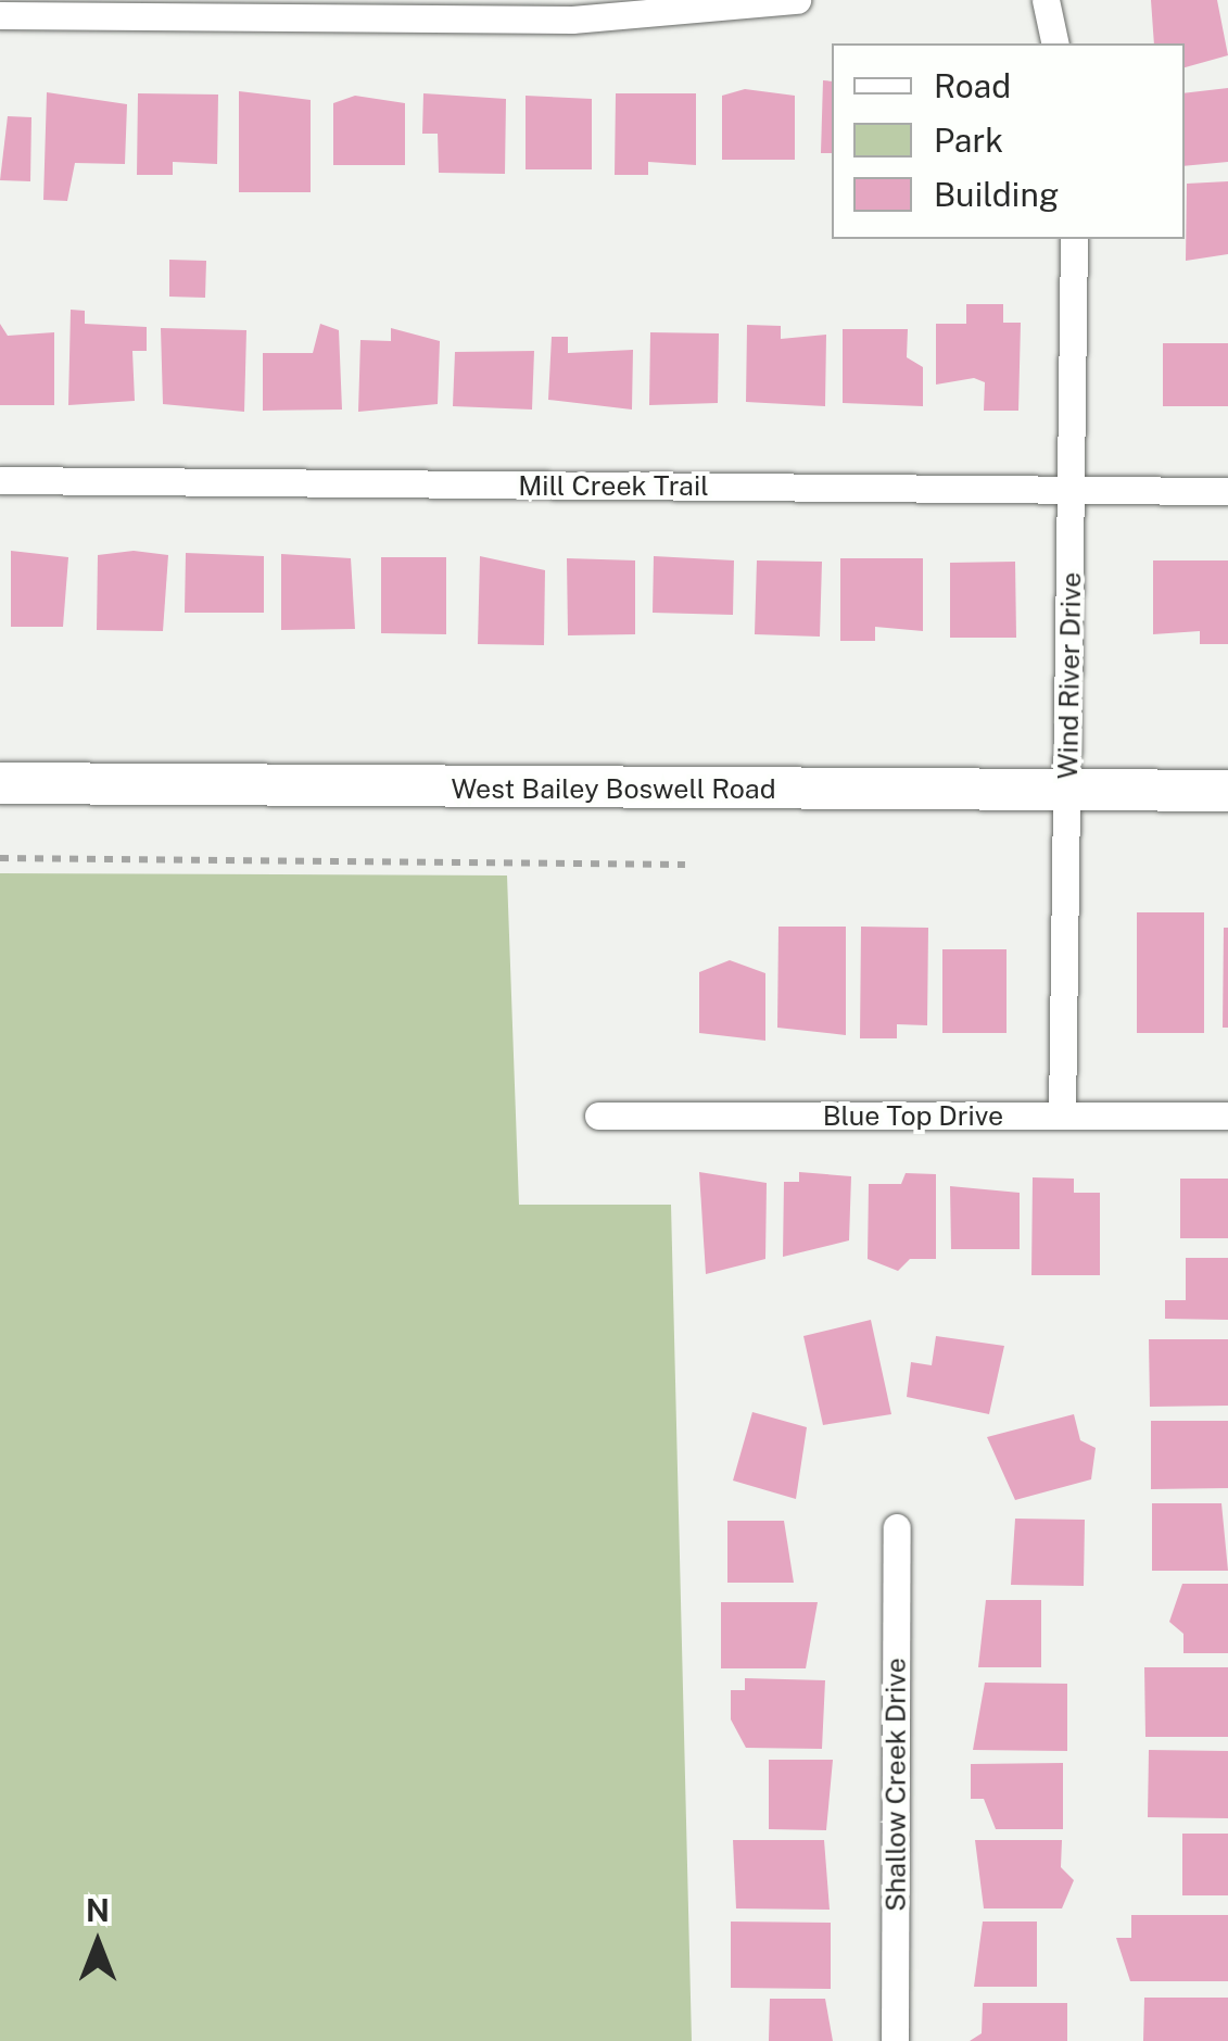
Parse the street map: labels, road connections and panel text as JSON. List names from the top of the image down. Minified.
{"streets":{"main road":["West Bailey Boswell Road"],"street":["Mill Creek Trail","Wind River Drive","Blue Top Drive","Shallow Creek Drive"]},"crossings":[["Mill Creek Trail","Wind River Drive"],["Wind River Drive","West Bailey Boswell Road"],["Wind River Drive","Blue Top Drive"]],"legend":["Road","Park","Building"],"north":"top"}
